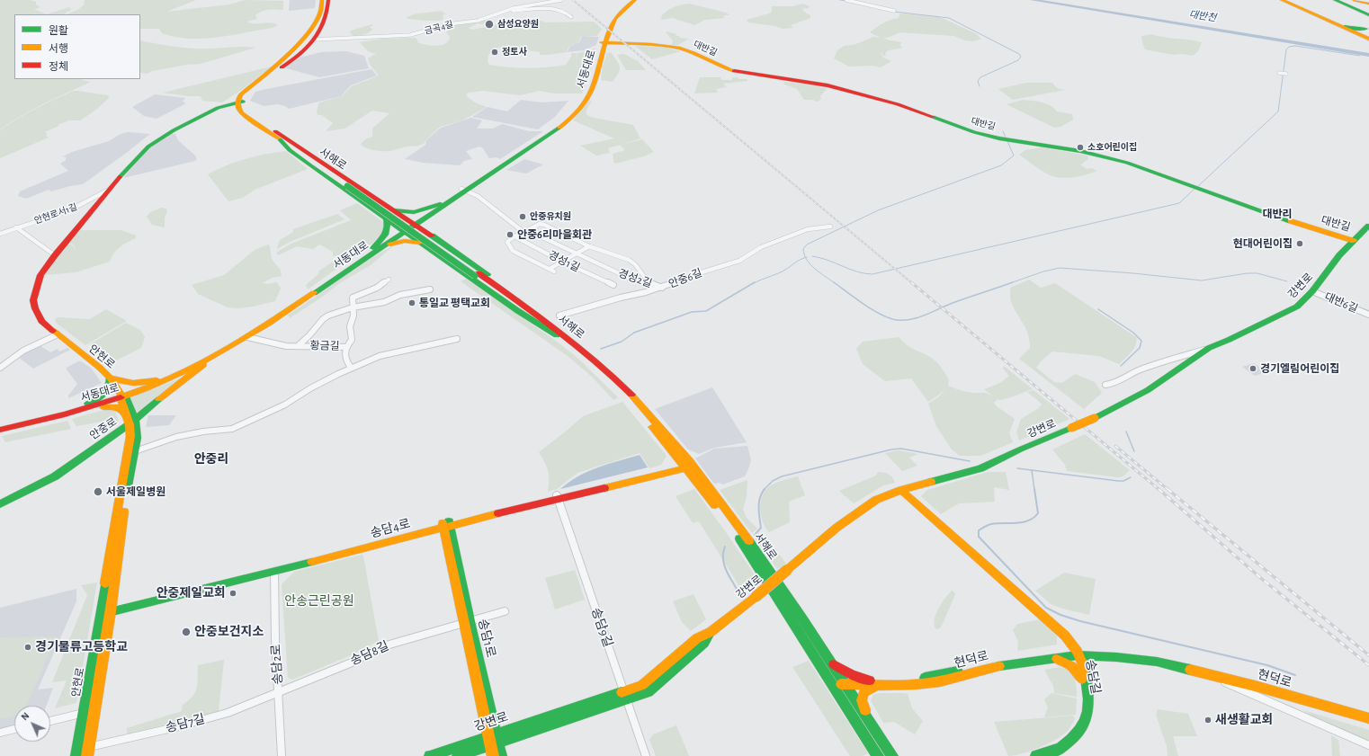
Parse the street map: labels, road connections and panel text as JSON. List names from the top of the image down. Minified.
{"streets":{"main road":["대반길","서동대로","서해로","강변로","안현로","안중로","송담4로","송담1로","현덕로","송담길"],"street":["금곡4길","안현로서1길","경성1길","경성2길","안중6길","대반6길","황금길","송담9길","송담8길","송담2로","송담7길"]},"crossings":[["서동대로","황금길"],["서동대로","안현로"],["서동대로","안중로"],["서해로","안현로"],["서해로","송담4로"],["서해로","현덕로"],["안현로서1길","안현로"],["경성2길","안중6길"],["강변로","대반6길"],["강변로","송담9길"],["강변로","송담1로"],["안현로","안중로"],["안현로","송담4로"],["안현로","송담7길"],["송담4로","송담9길"],["송담4로","송담1로"],["송담4로","송담2로"],["송담1로","송담8길"],["송담8길","송담2로"],["송담8길","송담7길"],["현덕로","송담길"],["송담2로","송담7길"]],"districts":["대반리","안중리"],"water":["대반천"],"parks":["안송근린공원"],"places":["삼성요양원","정토사","소호어린이집","안중유치원","안중6리마을회관","현대어린이집","통일교 평택교회","경기엘림어린이집","서울제일병원","안중제일교회","안중보건지소","경기물류고등학교","새생활교회"],"legend":["원활","서행","정체"],"north":"top left"}
